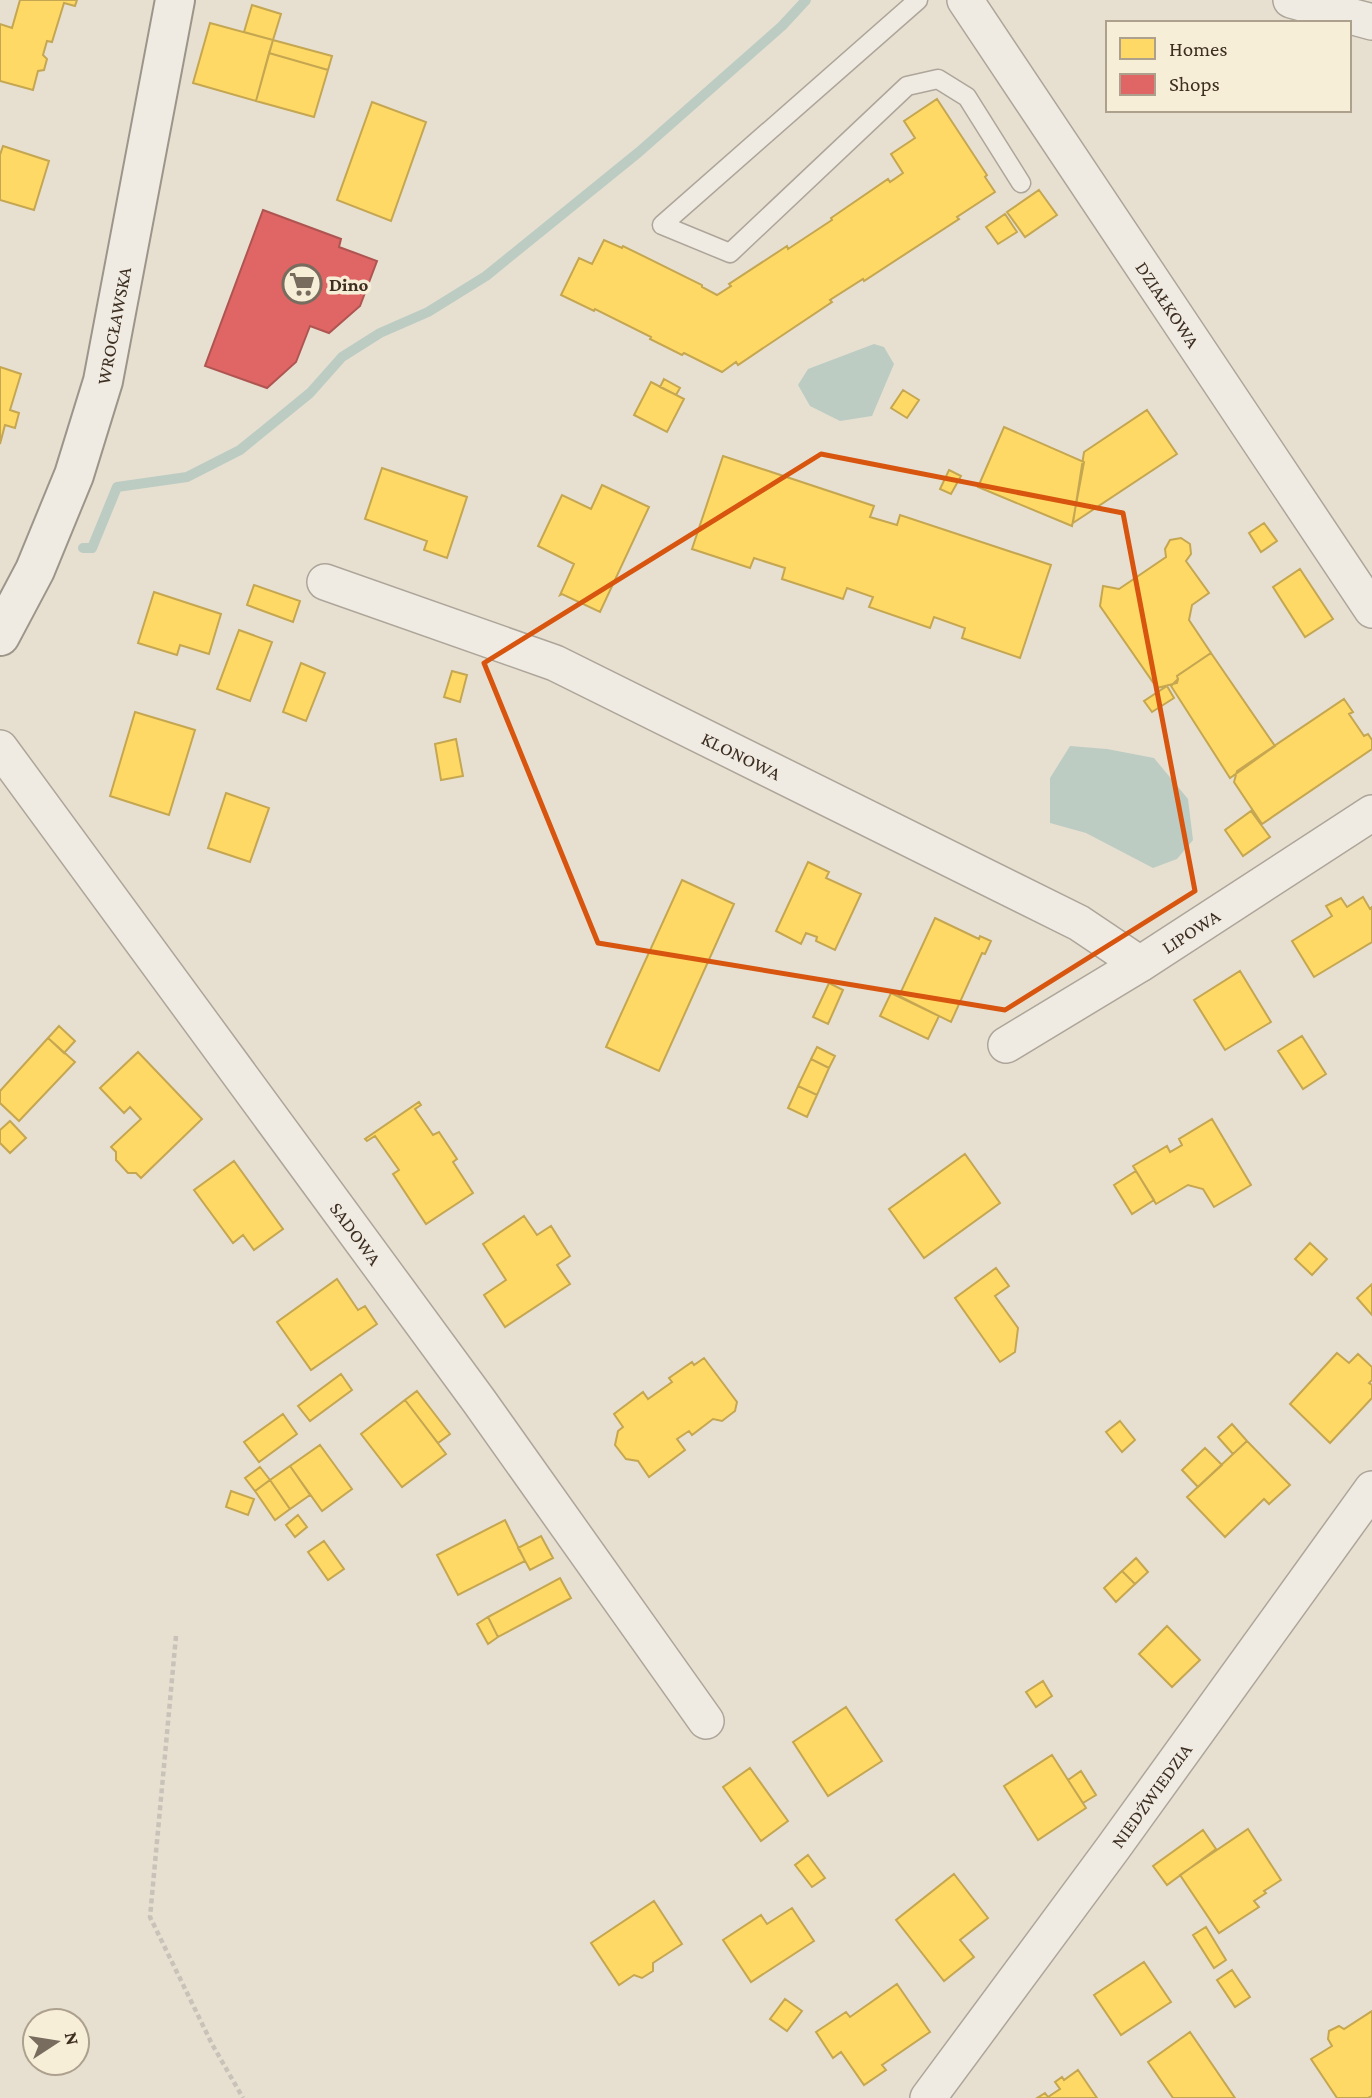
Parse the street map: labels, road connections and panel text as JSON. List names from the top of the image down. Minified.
{"streets":{"main road":["WROCŁAWSKA"],"street":["DZIAŁKOWA","KLONOWA","LIPOWA","SADOWA","NIEDŹWIEDZIA"]},"crossings":[["KLONOWA","LIPOWA"]],"places":{"supermarket":["Dino"]},"legend":["Homes","Shops"],"north":"right"}
